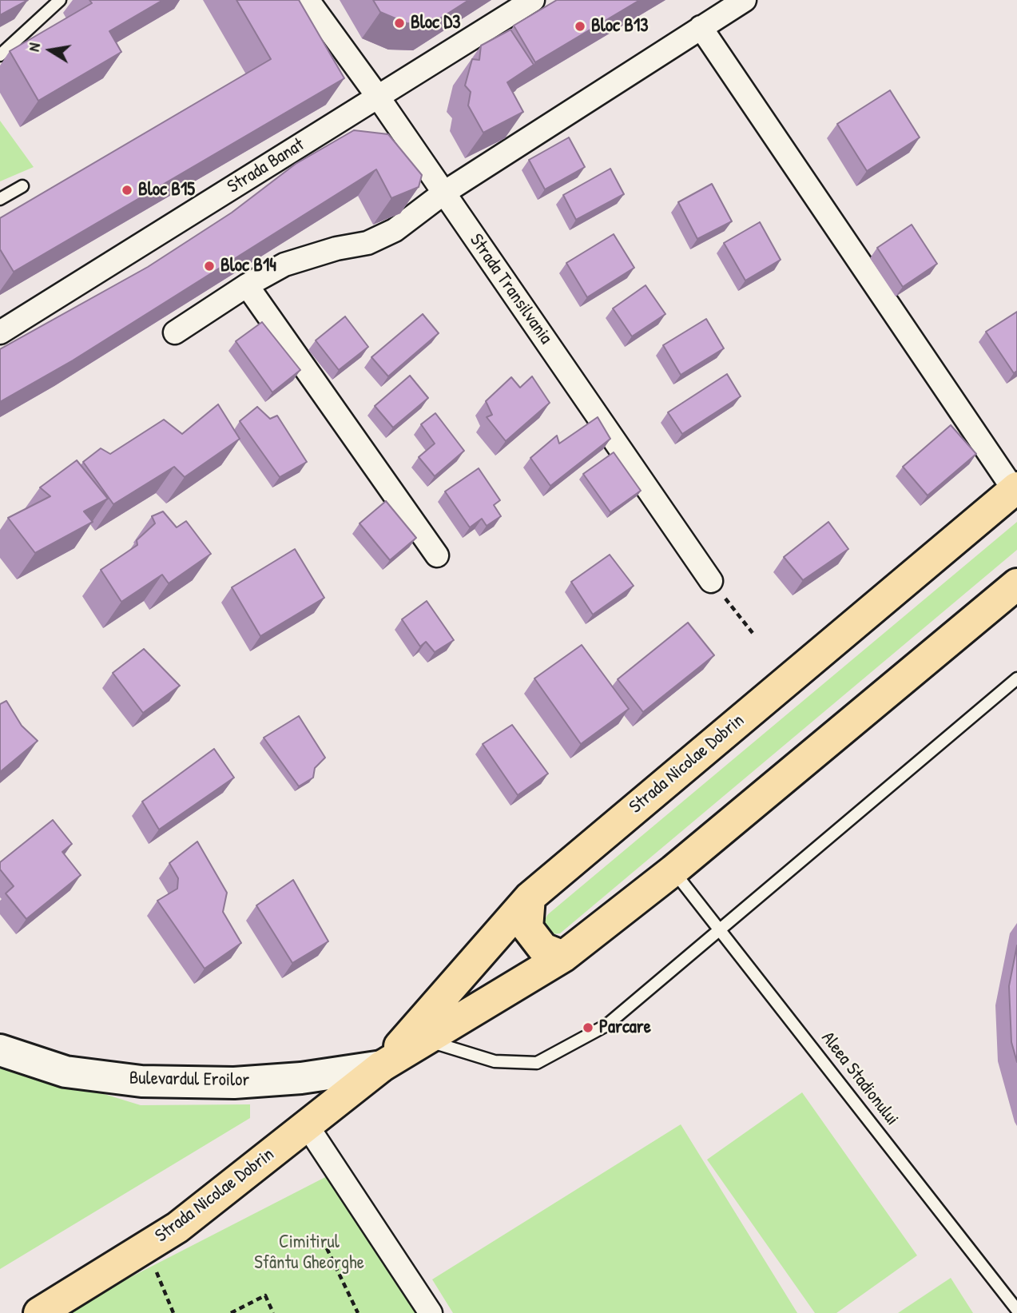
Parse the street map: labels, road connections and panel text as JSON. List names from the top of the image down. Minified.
{"streets":{"main road":["Strada Nicolae Dobrin"],"street":["Strada Banat","Strada Transilvania","Bulevardul Eroilor"],"lane":["Aleea Stadionului"]},"crossings":[["Strada Banat","Strada Transilvania"],["Strada Nicolae Dobrin","Aleea Stadionului"],["Strada Nicolae Dobrin","Bulevardul Eroilor"]],"parks":["Cimitirul Sfântu Gheorghe"],"places":["Bloc D3","Bloc B13","Bloc B15","Bloc B14","Parcare"],"north":"left"}
